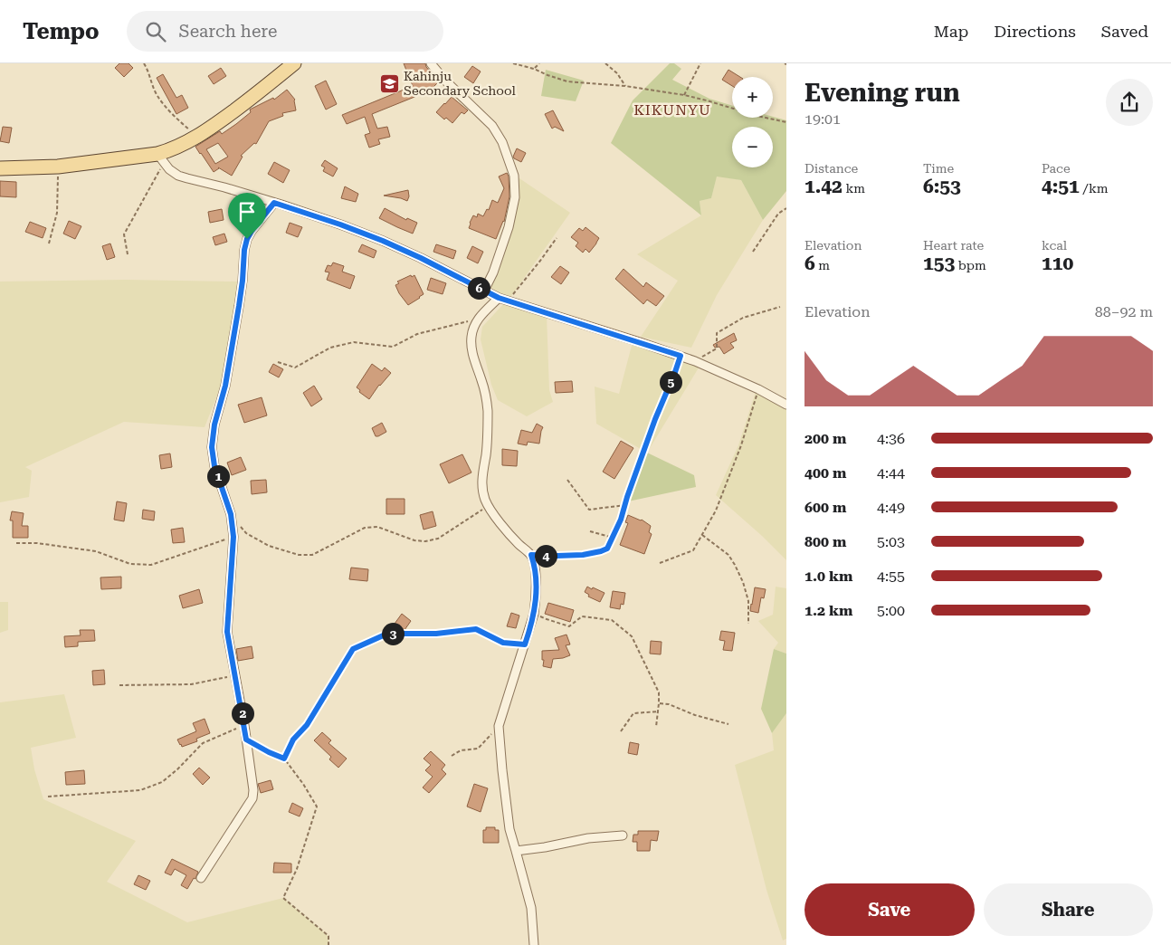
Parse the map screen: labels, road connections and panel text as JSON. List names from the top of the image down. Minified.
{"districts":["KIKUNYU"],"places":{"school or university":["Kahinju Secondary School"]},"page":{"header":"Tempo","search":"Search here","nav":["Map","Directions","Saved"],"heading":["Evening run","19:01"],"map_buttons":["+","−"],"stats":[["Distance","1.42 km"],["Time","6:53"],["Pace","4:51 /km"],["Elevation","6 m"],["Heart rate","153 bpm"],["kcal","110"]],"pins":["6","5","1","4","3","2"],"chart":["Elevation","88–92 m"],"list":[{"name":"200 m","note":"4:36"},{"name":"400 m","note":"4:44"},{"name":"600 m","note":"4:49"},{"name":"800 m","note":"5:03"},{"name":"1.0 km","note":"4:55"},{"name":"1.2 km","note":"5:00"}],"buttons":["Save","Share"]}}
